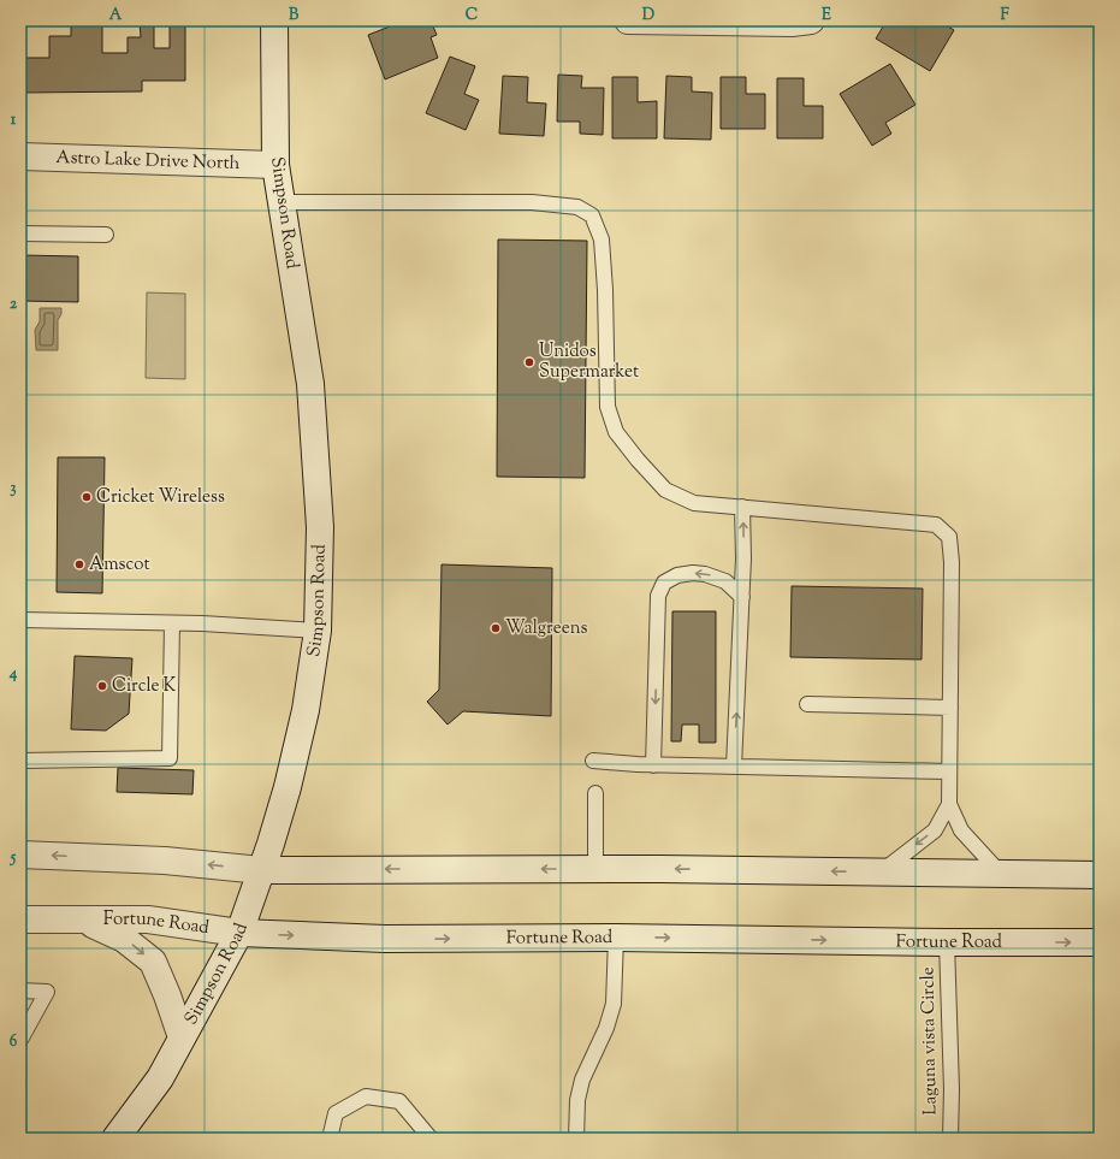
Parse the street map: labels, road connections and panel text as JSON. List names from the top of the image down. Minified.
{"streets":{"main road":["Astro Lake Drive North","Simpson Road","Fortune Road"],"lane":["Laguna vista Circle"]},"crossings":[["Astro Lake Drive North","Simpson Road"],["Simpson Road","Fortune Road"],["Fortune Road","Laguna vista Circle"]],"places":["Unidos Supermarket","Cricket Wireless","Amscot","Walgreens","Circle K"],"grid":{"columns":["A","B","C","D","E","F"],"rows":["1","2","3","4","5","6"]}}
